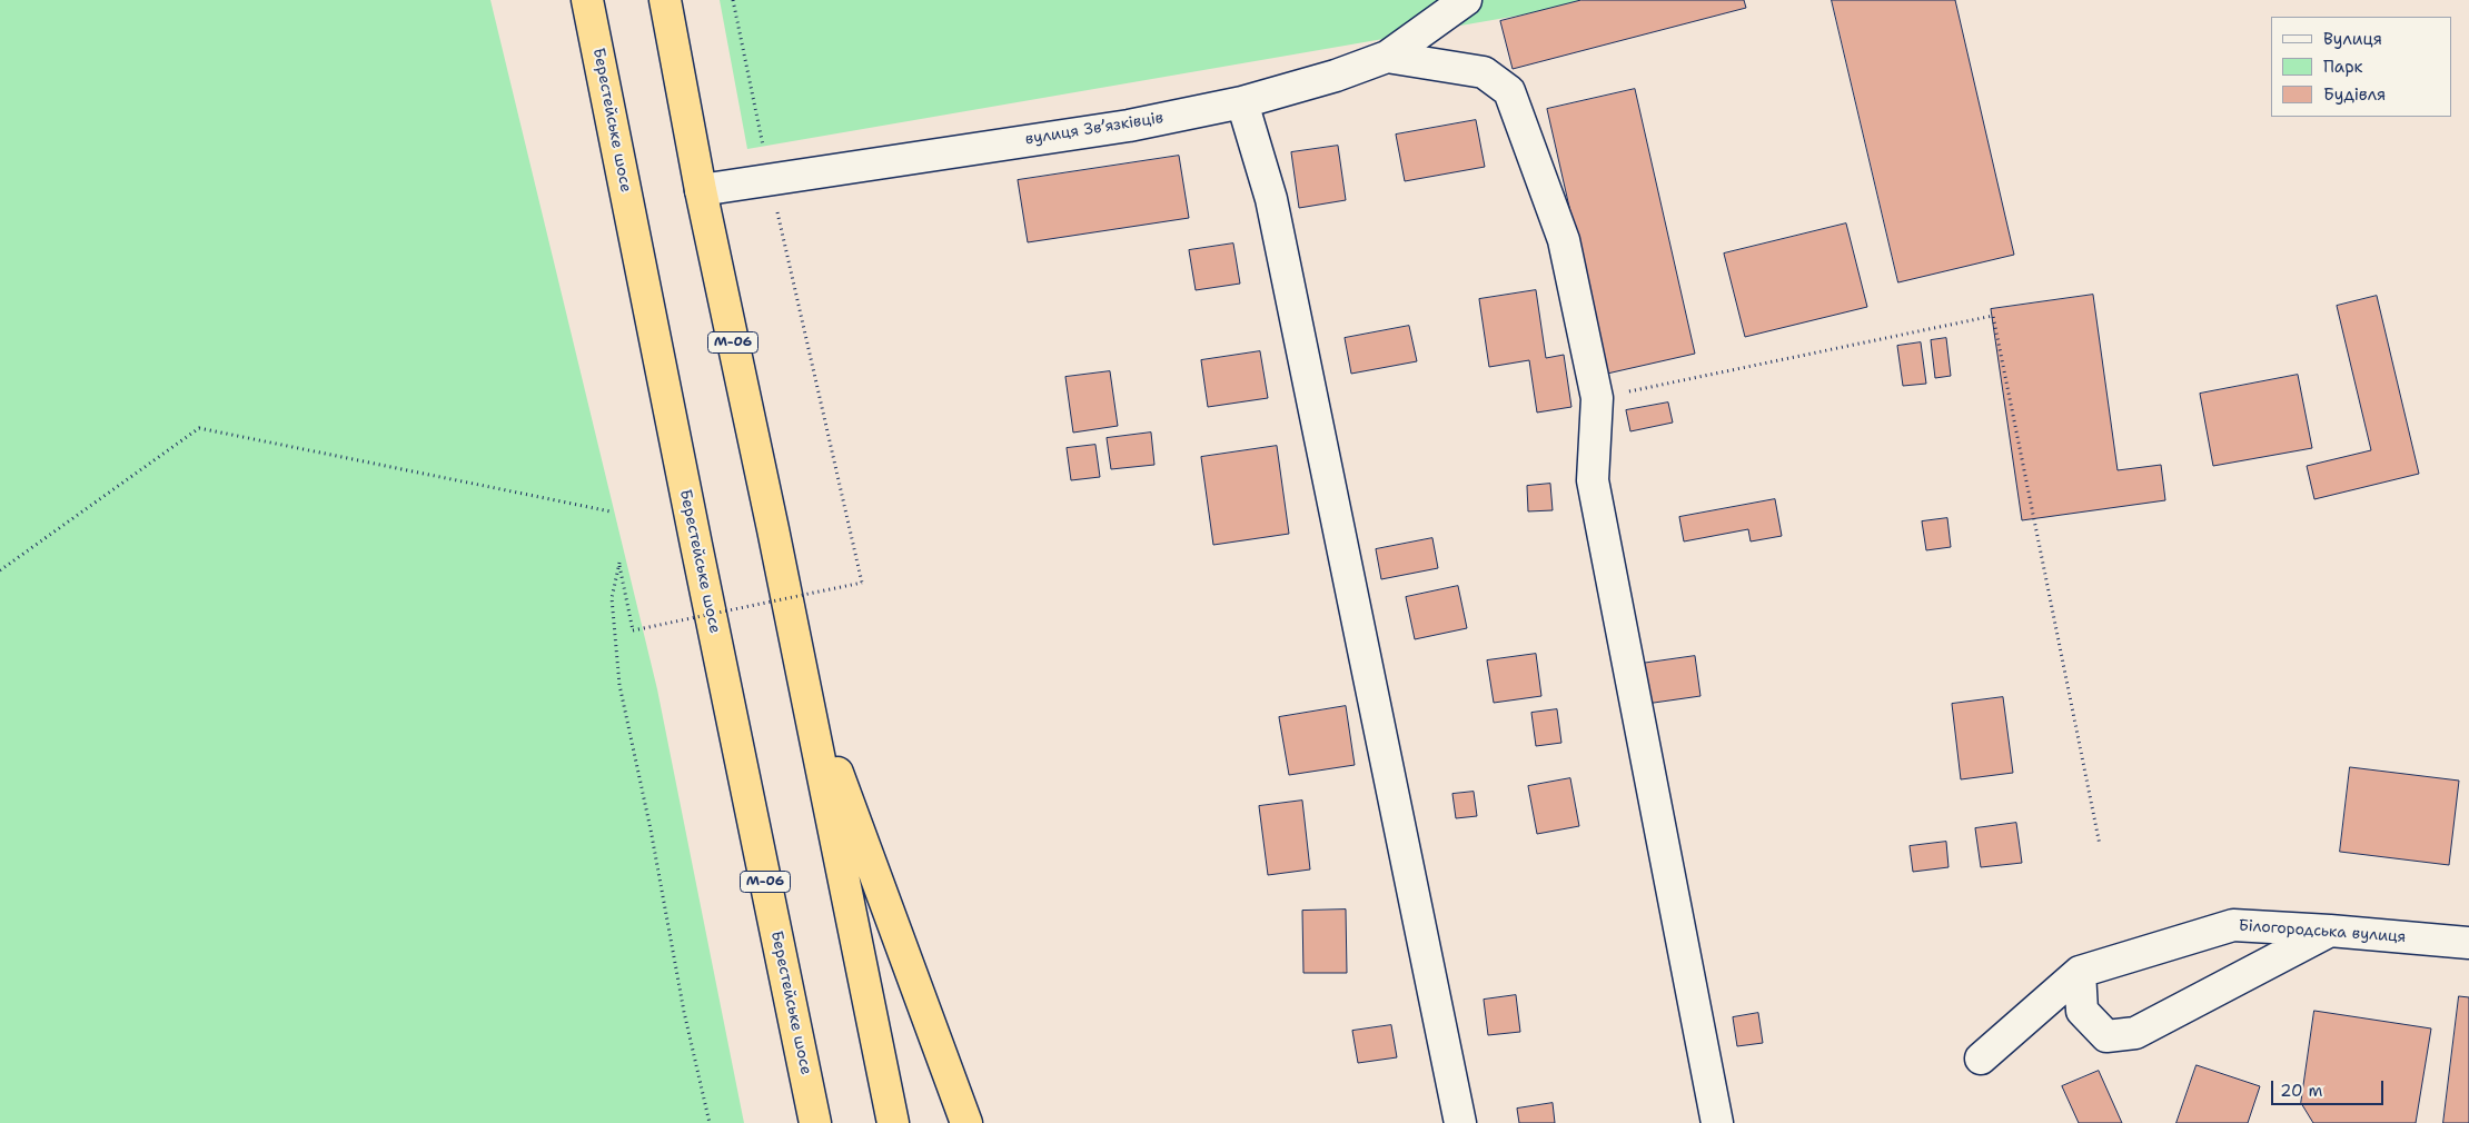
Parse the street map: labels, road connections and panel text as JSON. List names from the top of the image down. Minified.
{"streets":{"highway":["Берестейське шосе","М-06"],"street":["вулиця Звʼязківців","Білогородська вулиця"]},"crossings":[["вулиця Звʼязківців","М-06"]],"legend":["Вулиця","Парк","Будівля"],"scale_bar":"20 m"}
